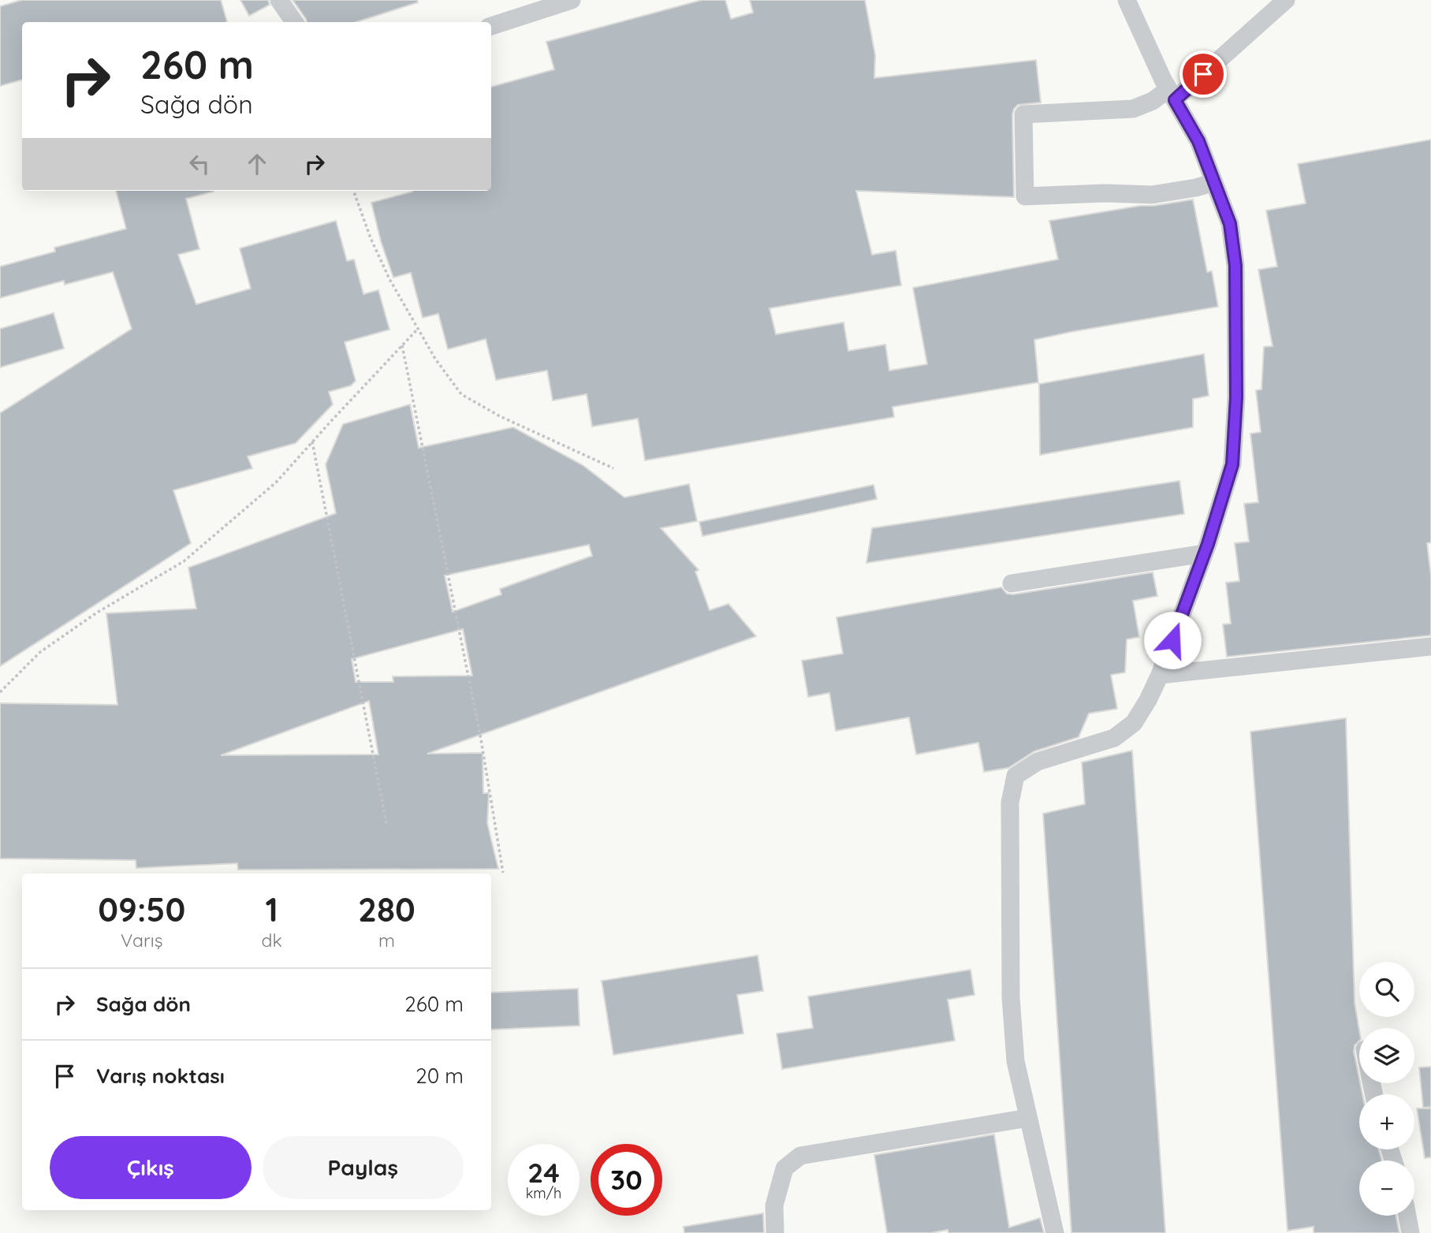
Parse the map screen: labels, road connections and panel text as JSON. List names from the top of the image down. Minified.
{"page":{"turn":["260 m","Sağa dön"],"eta":["09:50","Varış","1","dk","280","m"],"map_buttons":["+","−"],"list":[{"name":"Sağa dön","value":"260 m"},{"name":"Varış noktası","value":"20 m"}],"buttons":["Çıkış","Paylaş"],"speed":"24 km/h","limit":"30"}}
